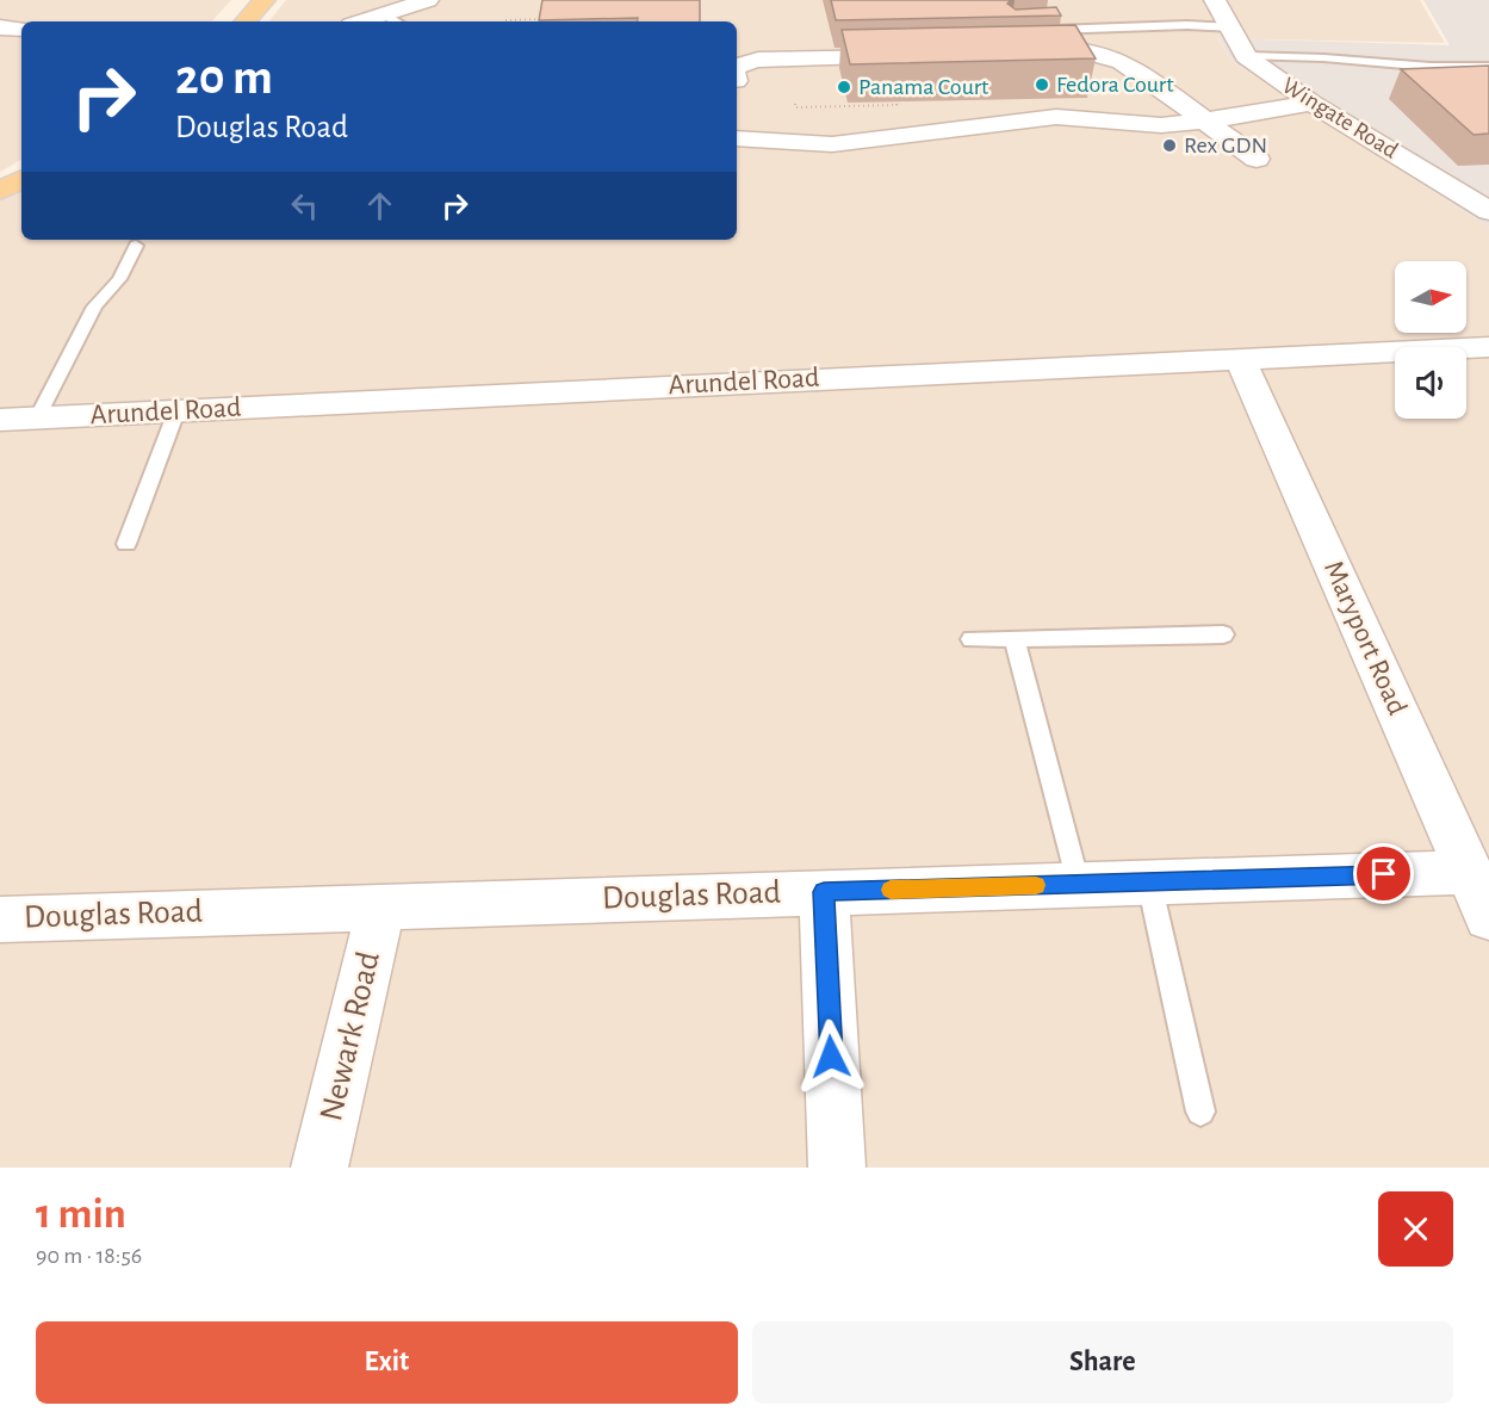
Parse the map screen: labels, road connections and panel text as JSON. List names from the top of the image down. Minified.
{"streets":{"street":["Wingate Road","Arundel Road","Maryport Road","Douglas Road","Newark Road"]},"crossings":[["Arundel Road","Maryport Road"],["Maryport Road","Douglas Road"],["Douglas Road","Newark Road"]],"places":["Fedora Court","Panama Court","Rex GDN"],"north":"right","page":{"turn":["20 m","Douglas Road"],"heading":["1 min","90 m · 18:56"],"buttons":["Exit","Share"]}}
